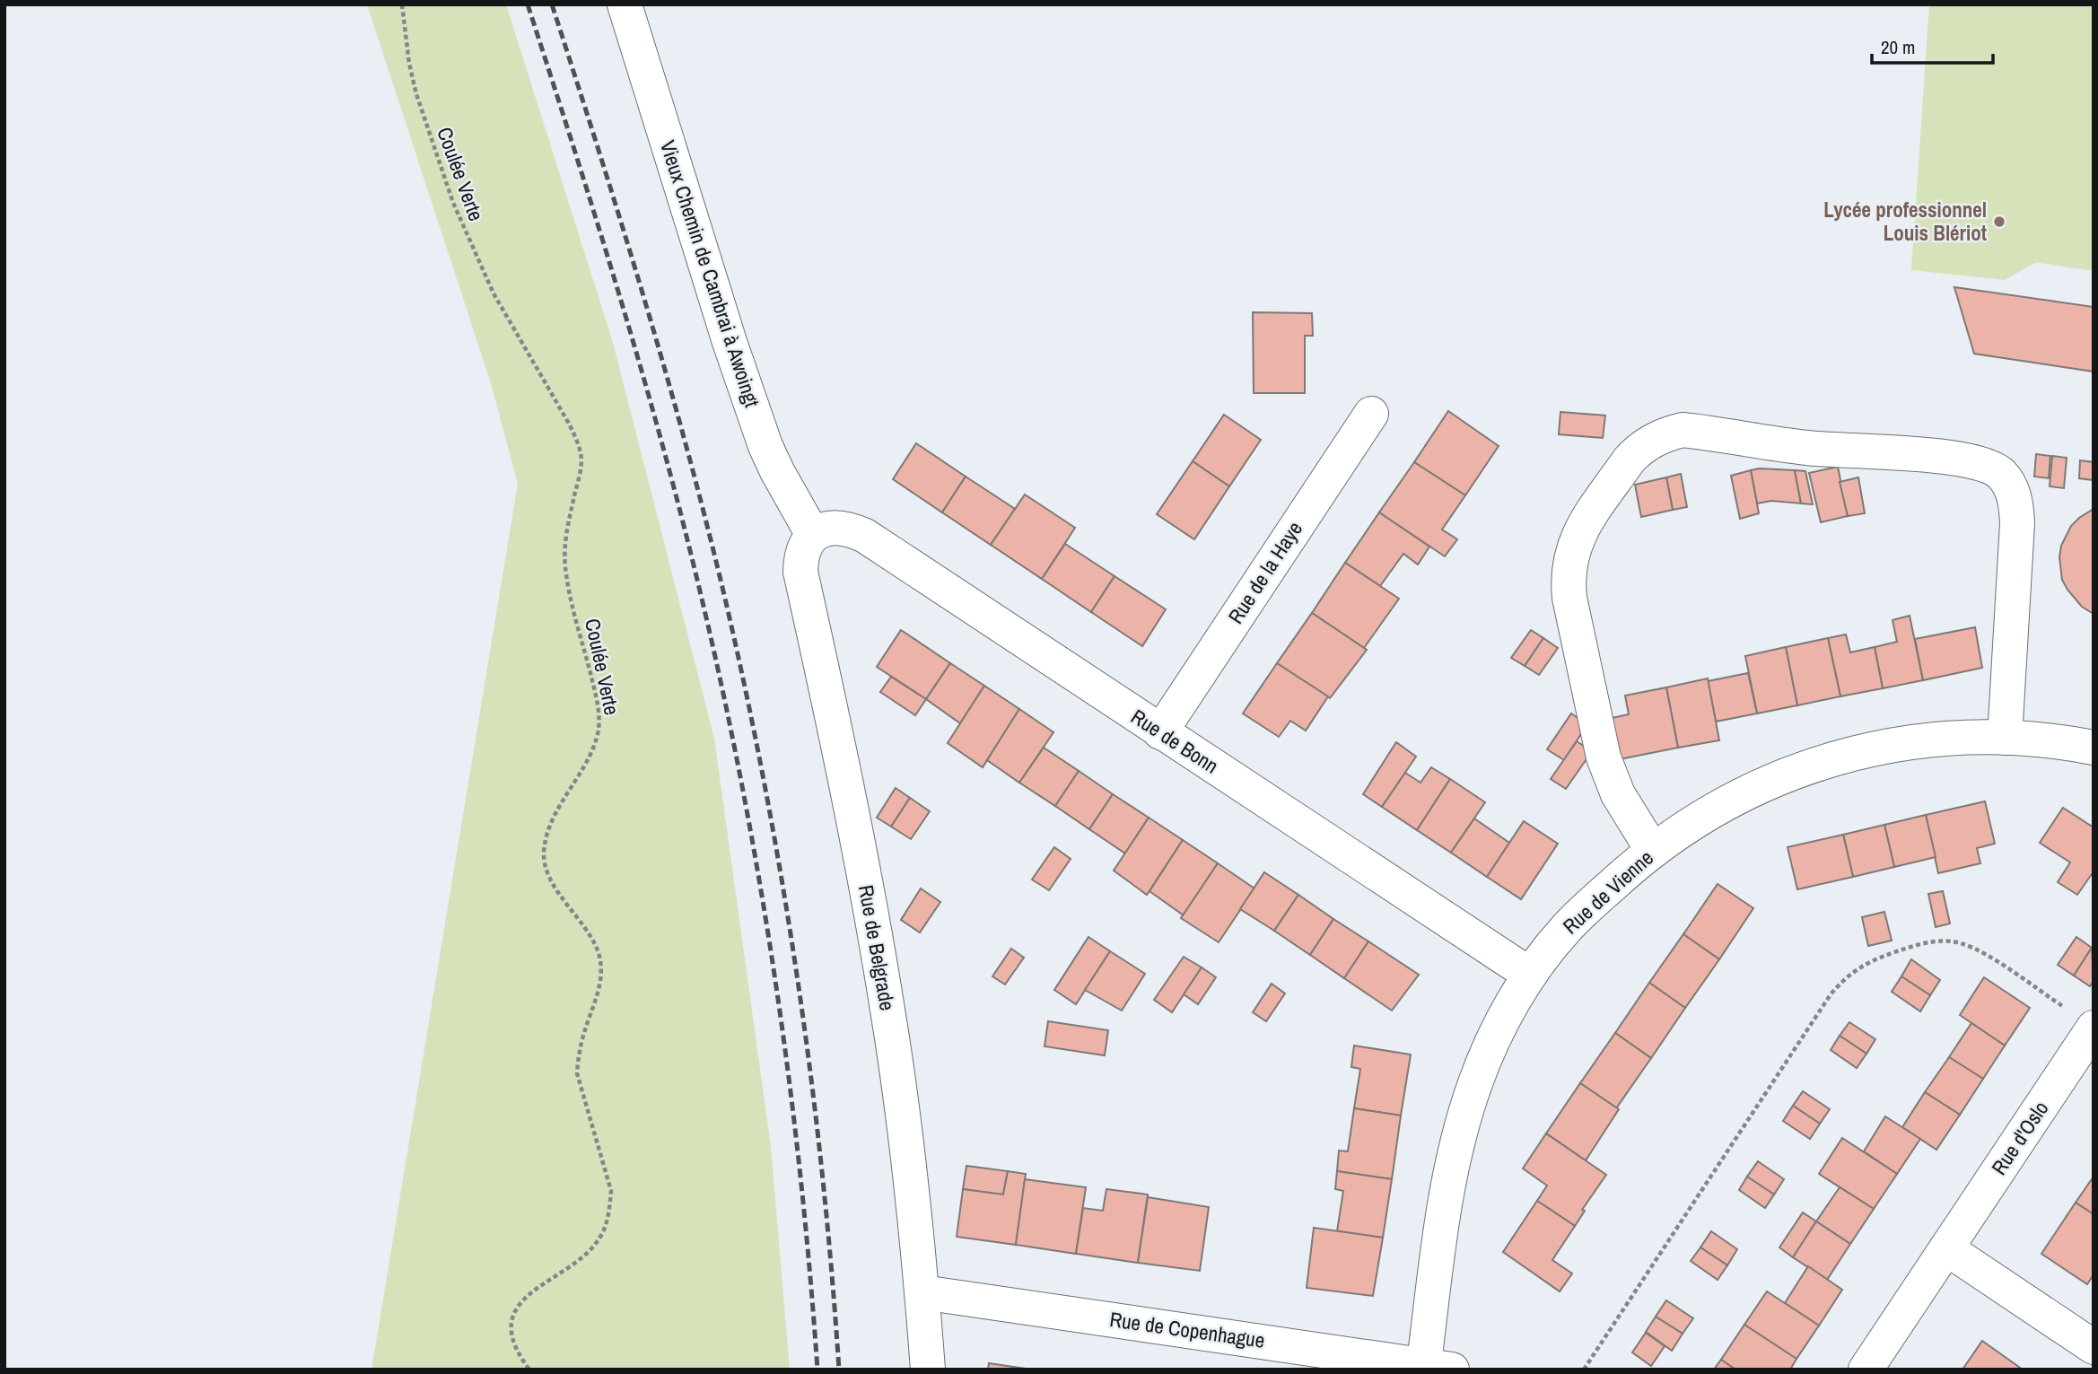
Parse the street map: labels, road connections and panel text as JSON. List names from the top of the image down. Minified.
{"streets":{"street":["Vieux Chemin de Cambrai à Awoingt","Rue de la Haye","Rue de Bonn","Rue de Vienne","Rue de Belgrade","Rue d'Oslo","Rue de Copenhague"],"path":["Coulée Verte"]},"crossings":[["Vieux Chemin de Cambrai à Awoingt","Rue de Bonn"],["Vieux Chemin de Cambrai à Awoingt","Rue de Belgrade"],["Rue de la Haye","Rue de Bonn"],["Rue de Bonn","Rue de Vienne"],["Rue de Bonn","Rue de Belgrade"],["Rue de Vienne","Rue de Copenhague"],["Rue de Belgrade","Rue de Copenhague"]],"places":["Lycée professionnel Louis Blériot"],"scale_bar":"20 m"}
